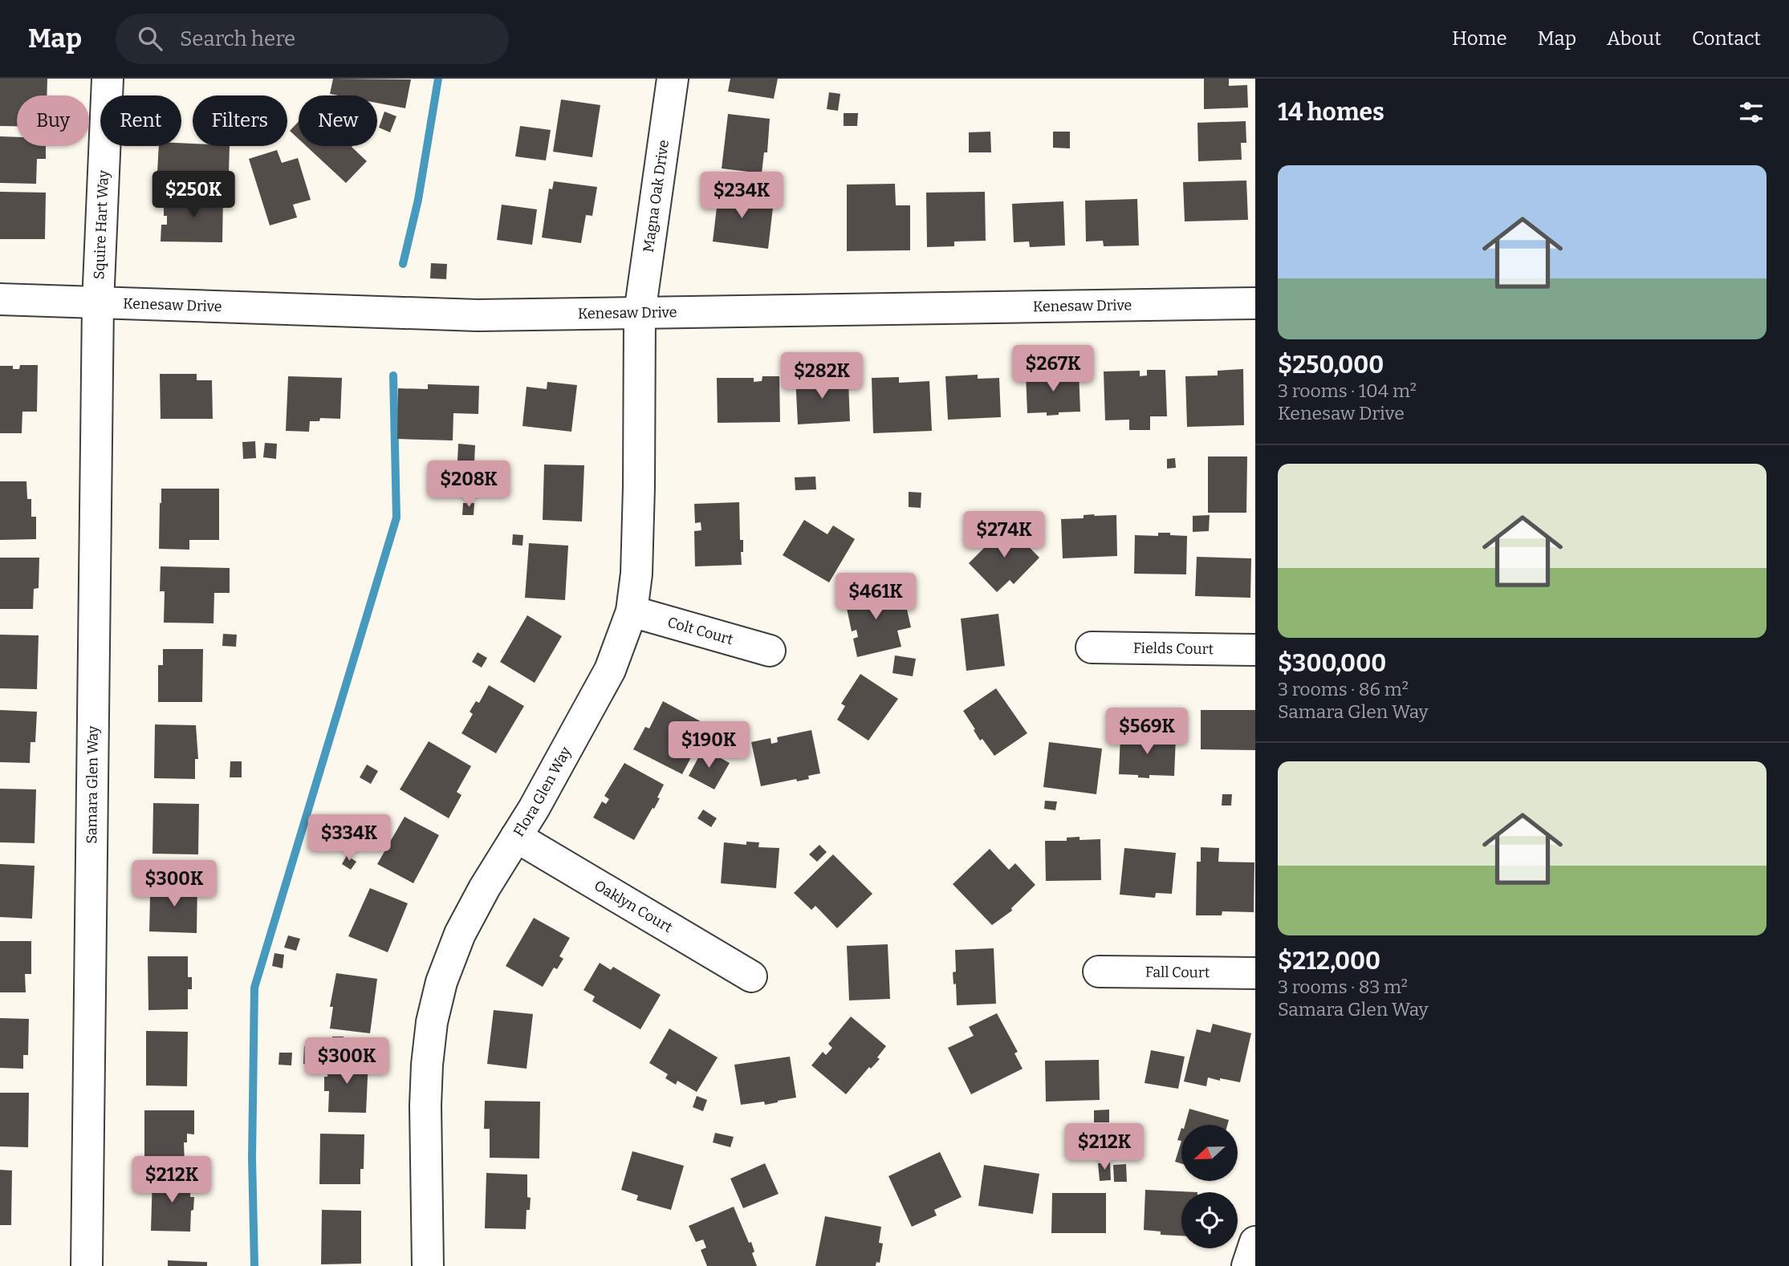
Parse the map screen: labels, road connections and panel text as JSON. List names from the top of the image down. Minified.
{"streets":{"street":["Magna Oak Drive","Squire Hart Way","Kenesaw Drive","Colt Court","Fields Court","Samara Glen Way","Flora Glen Way","Oaklyn Court","Fall Court"]},"crossings":[["Magna Oak Drive","Kenesaw Drive"],["Magna Oak Drive","Flora Glen Way"],["Squire Hart Way","Kenesaw Drive"],["Squire Hart Way","Samara Glen Way"],["Kenesaw Drive","Samara Glen Way"],["Kenesaw Drive","Flora Glen Way"],["Colt Court","Flora Glen Way"],["Flora Glen Way","Oaklyn Court"]],"north":"left","page":{"header":"Map","search":"Search here","nav":["Home","Map","About","Contact"],"heading":"14 homes","chip":["Buy","Rent","Filters","New"],"list":[{"name":"$250,000","note":"3 rooms · 104 m² · Kenesaw Drive"},{"name":"$300,000","note":"3 rooms · 86 m² · Samara Glen Way"},{"name":"$212,000","note":"3 rooms · 83 m² · Samara Glen Way"}],"price":["$250K","$234K","$267K","$282K","$208K","$274K","$461K","$569K","$190K","$334K","$300K","$300K","$212K","$212K"]}}
